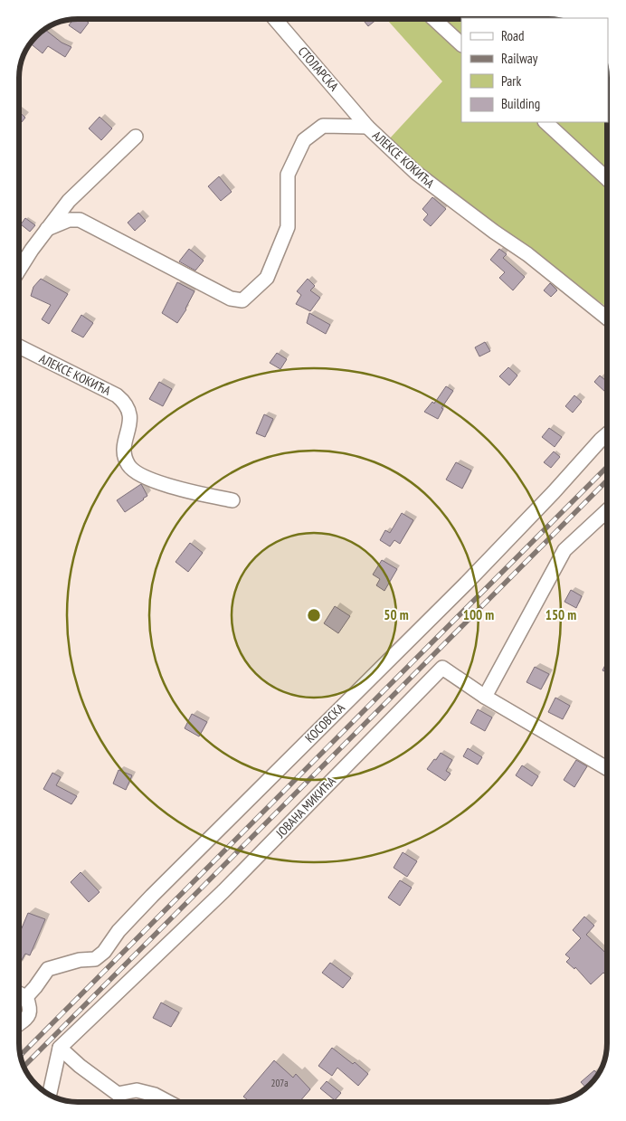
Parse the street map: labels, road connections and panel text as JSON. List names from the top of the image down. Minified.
{"streets":{"street":["СТОЛАРСКА","АЛЕКСЕ КОКИЋА","КОСОВСКА","ЈОВАНА МИКИЋА"]},"crossings":[["СТОЛАРСКА","АЛЕКСЕ КОКИЋА"]],"house_numbers":["207a"],"legend":["Road","Railway","Park","Building"],"rings":["50 m","100 m","150 m"]}
